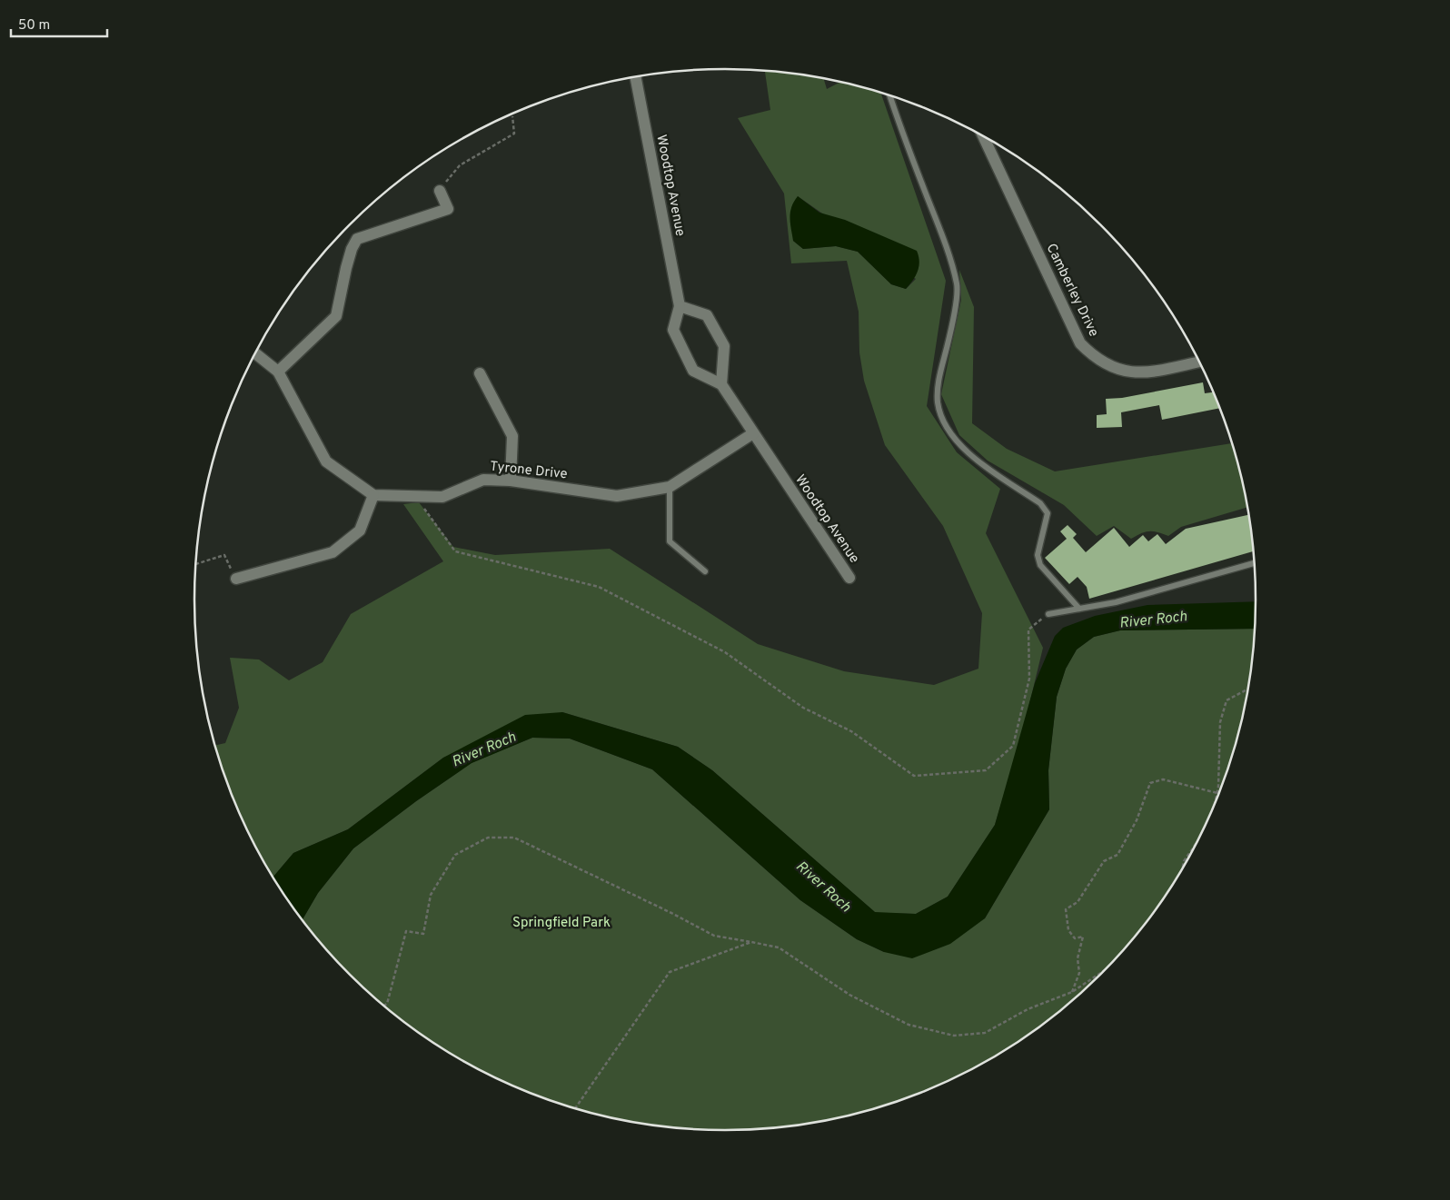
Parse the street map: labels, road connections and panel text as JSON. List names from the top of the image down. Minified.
{"streets":{"street":["Woodtop Avenue","Camberley Drive","Tyrone Drive"]},"crossings":[["Woodtop Avenue","Tyrone Drive"]],"water":["River Roch"],"parks":["Springfield Park"],"scale_bar":"50 m"}
